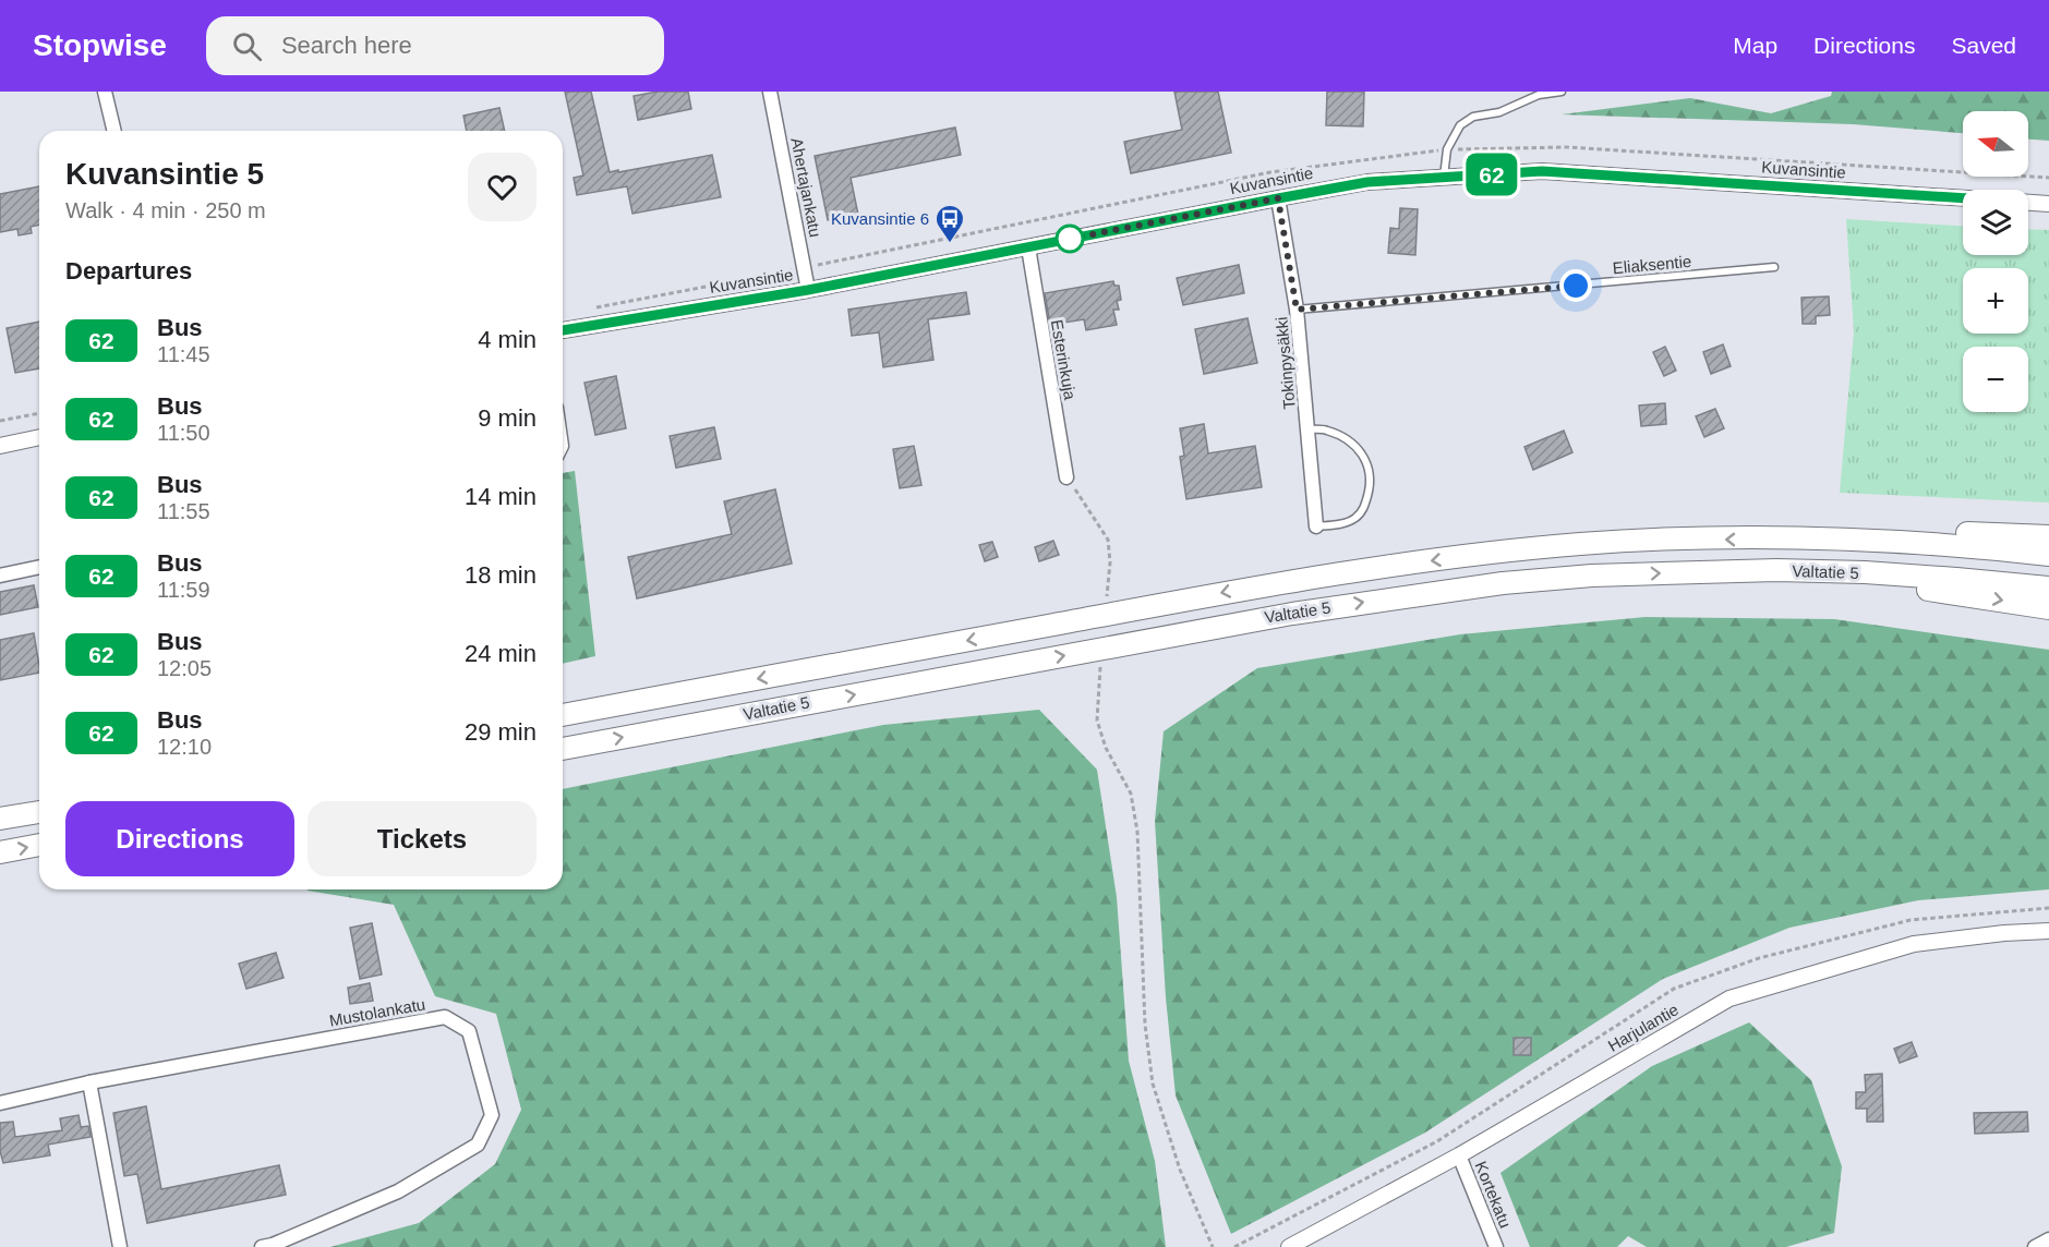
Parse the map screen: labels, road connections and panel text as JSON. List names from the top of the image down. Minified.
{"streets":{"highway":["Valtatie 5"],"street":["Kuvansintie","Ahertajankatu","Esterinkuja","Tokinpysäkki","Mustolankatu","Harjulantie","Kortekatu"],"lane":["Eliaksentie"]},"crossings":[["Kuvansintie","Ahertajankatu"],["Kuvansintie","Esterinkuja"],["Kuvansintie","Tokinpysäkki"],["Eliaksentie","Tokinpysäkki"],["Harjulantie","Kortekatu"]],"places":{"bus stop":["Kuvansintie 6"]},"lines":["bus line 62"],"north":"left","page":{"header":"Stopwise","search":"Search here","nav":["Map","Directions","Saved"],"on_map":"62","map_buttons":["+","−"],"heading":[["Kuvansintie 5","Walk · 4 min · 250 m"],"Departures"],"list":[{"mark":"62","name":"Bus","note":"11:45","value":"4 min"},{"mark":"62","name":"Bus","note":"11:50","value":"9 min"},{"mark":"62","name":"Bus","note":"11:55","value":"14 min"},{"mark":"62","name":"Bus","note":"11:59","value":"18 min"},{"mark":"62","name":"Bus","note":"12:05","value":"24 min"},{"mark":"62","name":"Bus","note":"12:10","value":"29 min"}],"buttons":["Directions","Tickets"]}}
